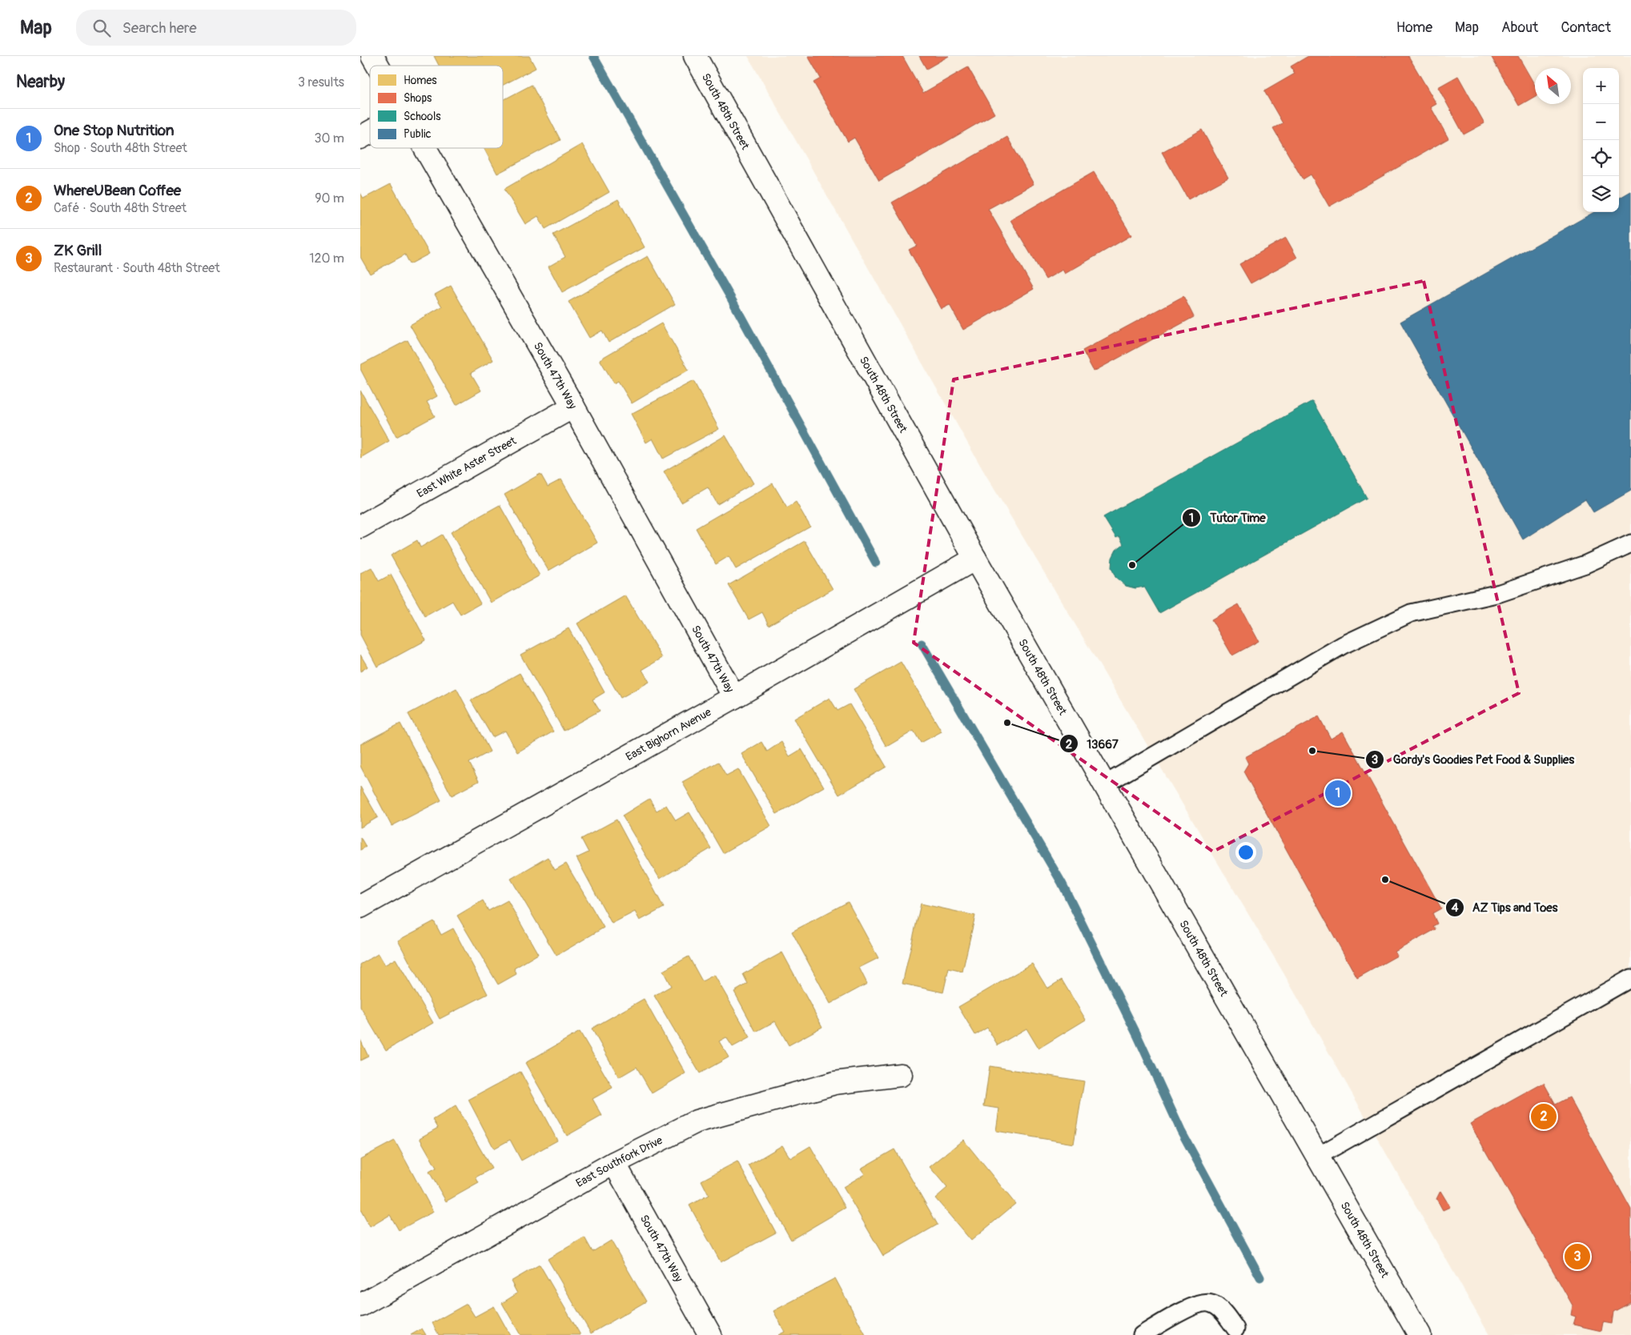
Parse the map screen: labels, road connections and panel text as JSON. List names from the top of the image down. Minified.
{"streets":{"street":["South 48th Street","South 47th Way","East White Aster Street","East Bighorn Avenue","East Southfork Drive"]},"crossings":[["South 48th Street","East Bighorn Avenue"],["South 47th Way","East White Aster Street"],["South 47th Way","East Bighorn Avenue"],["South 47th Way","East Southfork Drive"]],"places":["Tutor Time","13667","Gordy's Goodies Pet Food & Supplies","AZ Tips and Toes"],"legend":["Homes","Shops","Schools","Public"],"north":"top left","page":{"header":"Map","search":"Search here","nav":["Home","Map","About","Contact"],"heading":["Nearby","3 results"],"map_buttons":["+","−"],"list":[{"mark":"1","name":"One Stop Nutrition","note":"Shop · South 48th Street","value":"30 m"},{"mark":"2","name":"WhereUBean Coffee","note":"Café · South 48th Street","value":"90 m"},{"mark":"3","name":"ZK Grill","note":"Restaurant · South 48th Street","value":"120 m"}],"pins":["1","2","3"]}}
